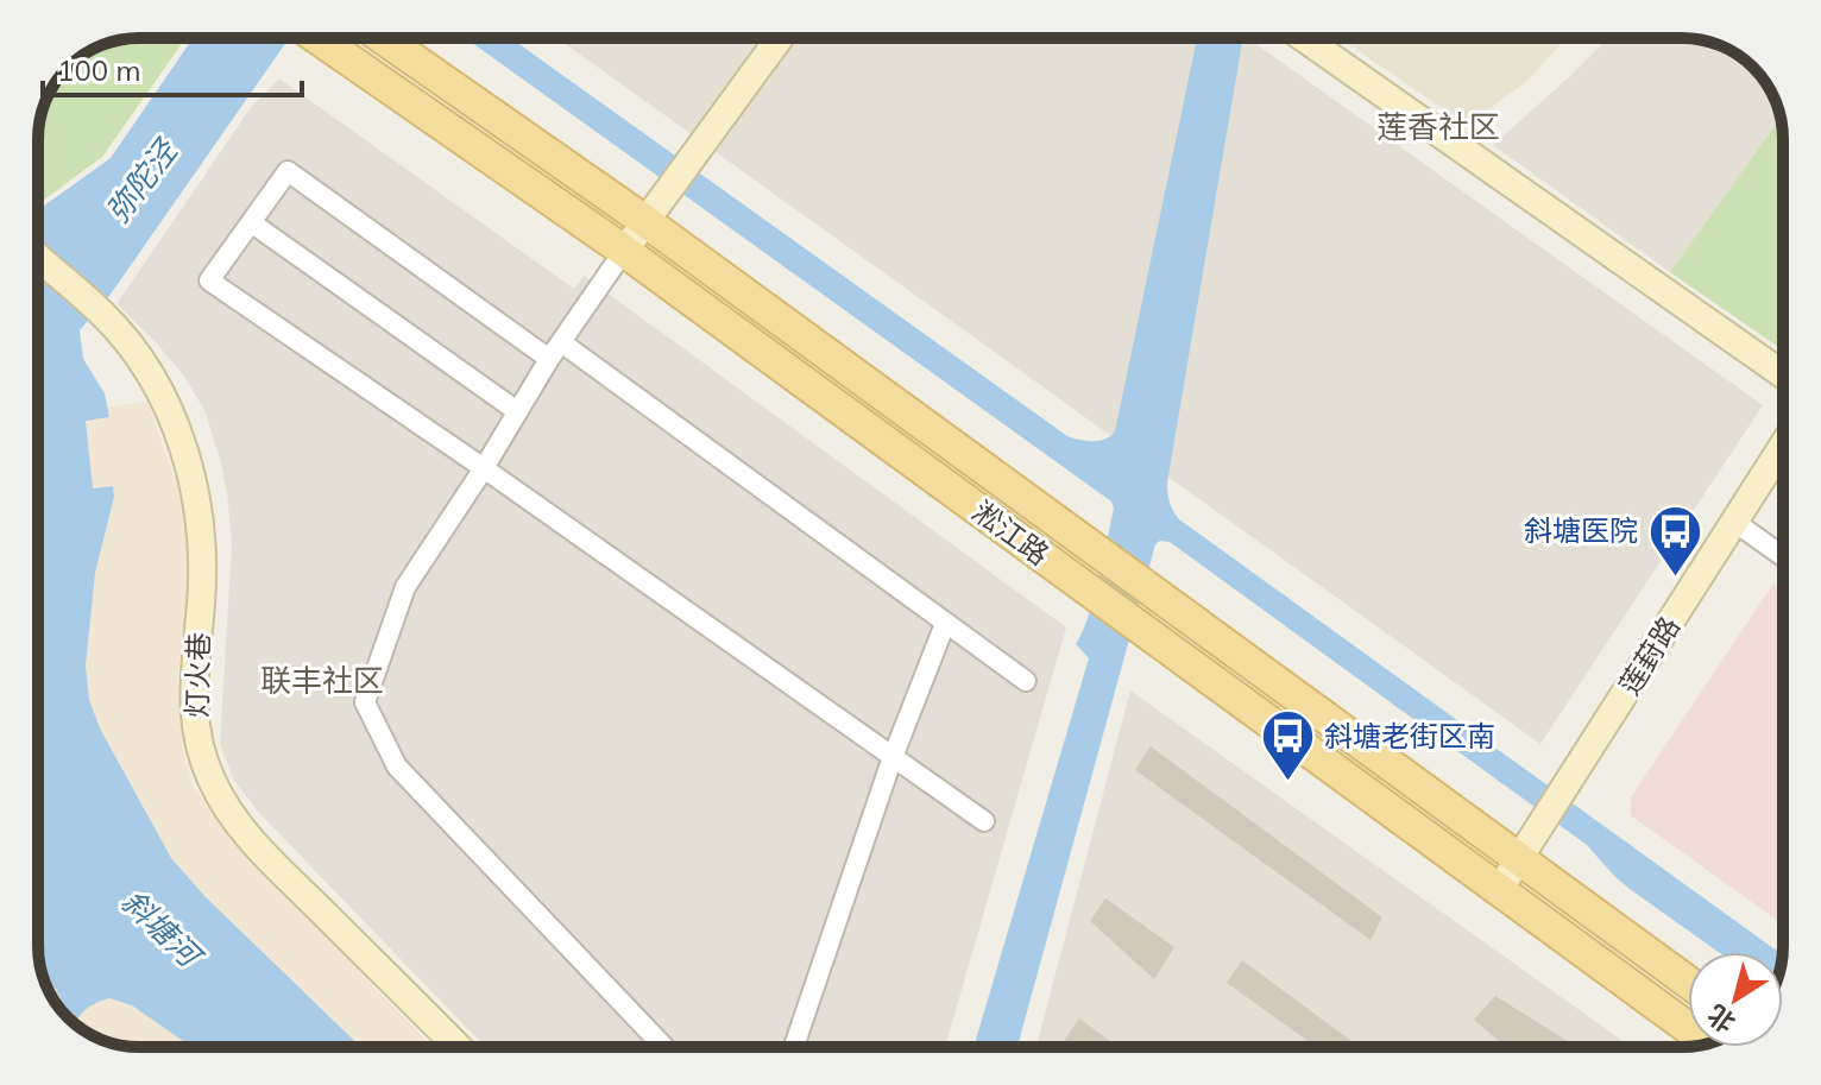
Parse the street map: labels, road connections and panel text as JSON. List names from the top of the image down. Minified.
{"streets":{"main road":["淞江路"],"street":["莲葑路","灯火巷"]},"crossings":[["淞江路","莲葑路"]],"districts":["莲香社区","联丰社区"],"water":["弥陀泾","斜塘河"],"places":{"bus stop":["斜塘医院","斜塘老街区南"]},"scale_bar":"100 m","north":"bottom left"}
